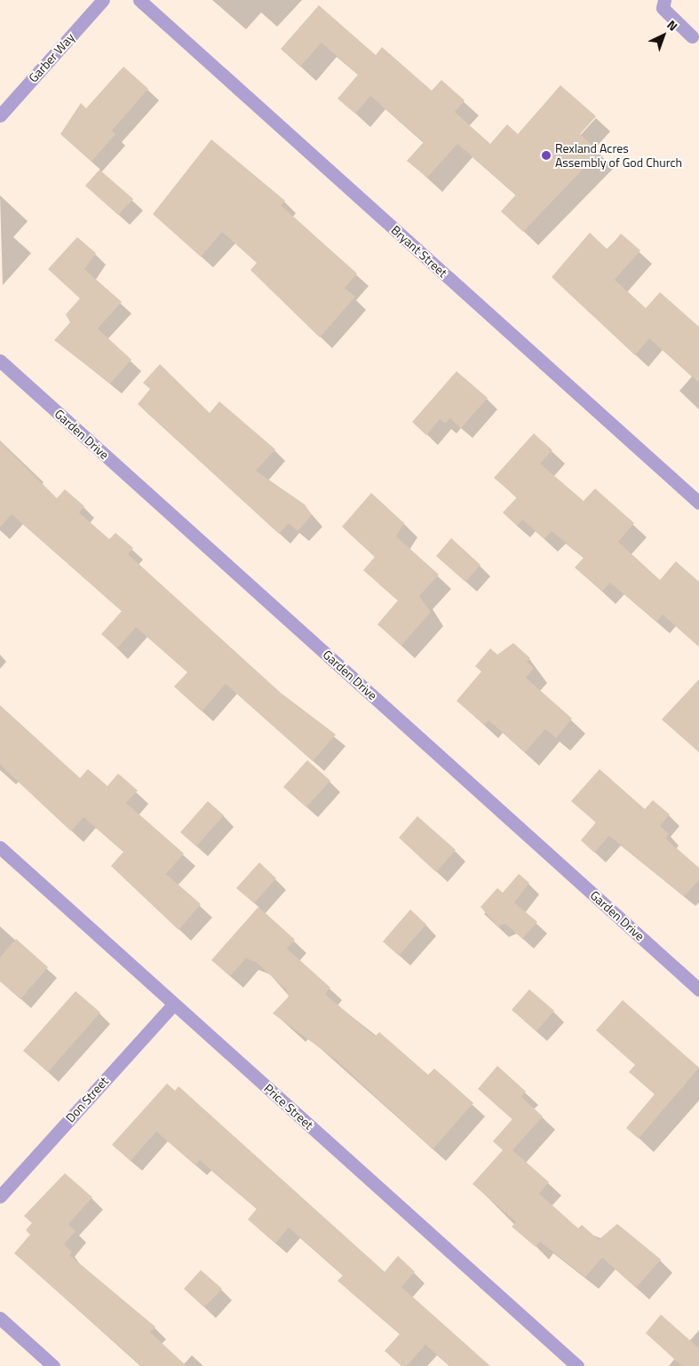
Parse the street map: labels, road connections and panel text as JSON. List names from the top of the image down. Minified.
{"streets":{"street":["Garber Way","Bryant Street","Garden Drive","Don Street","Price Street"]},"crossings":[["Don Street","Price Street"]],"places":["Rexland Acres Assembly of God Church"],"north":"top right"}
